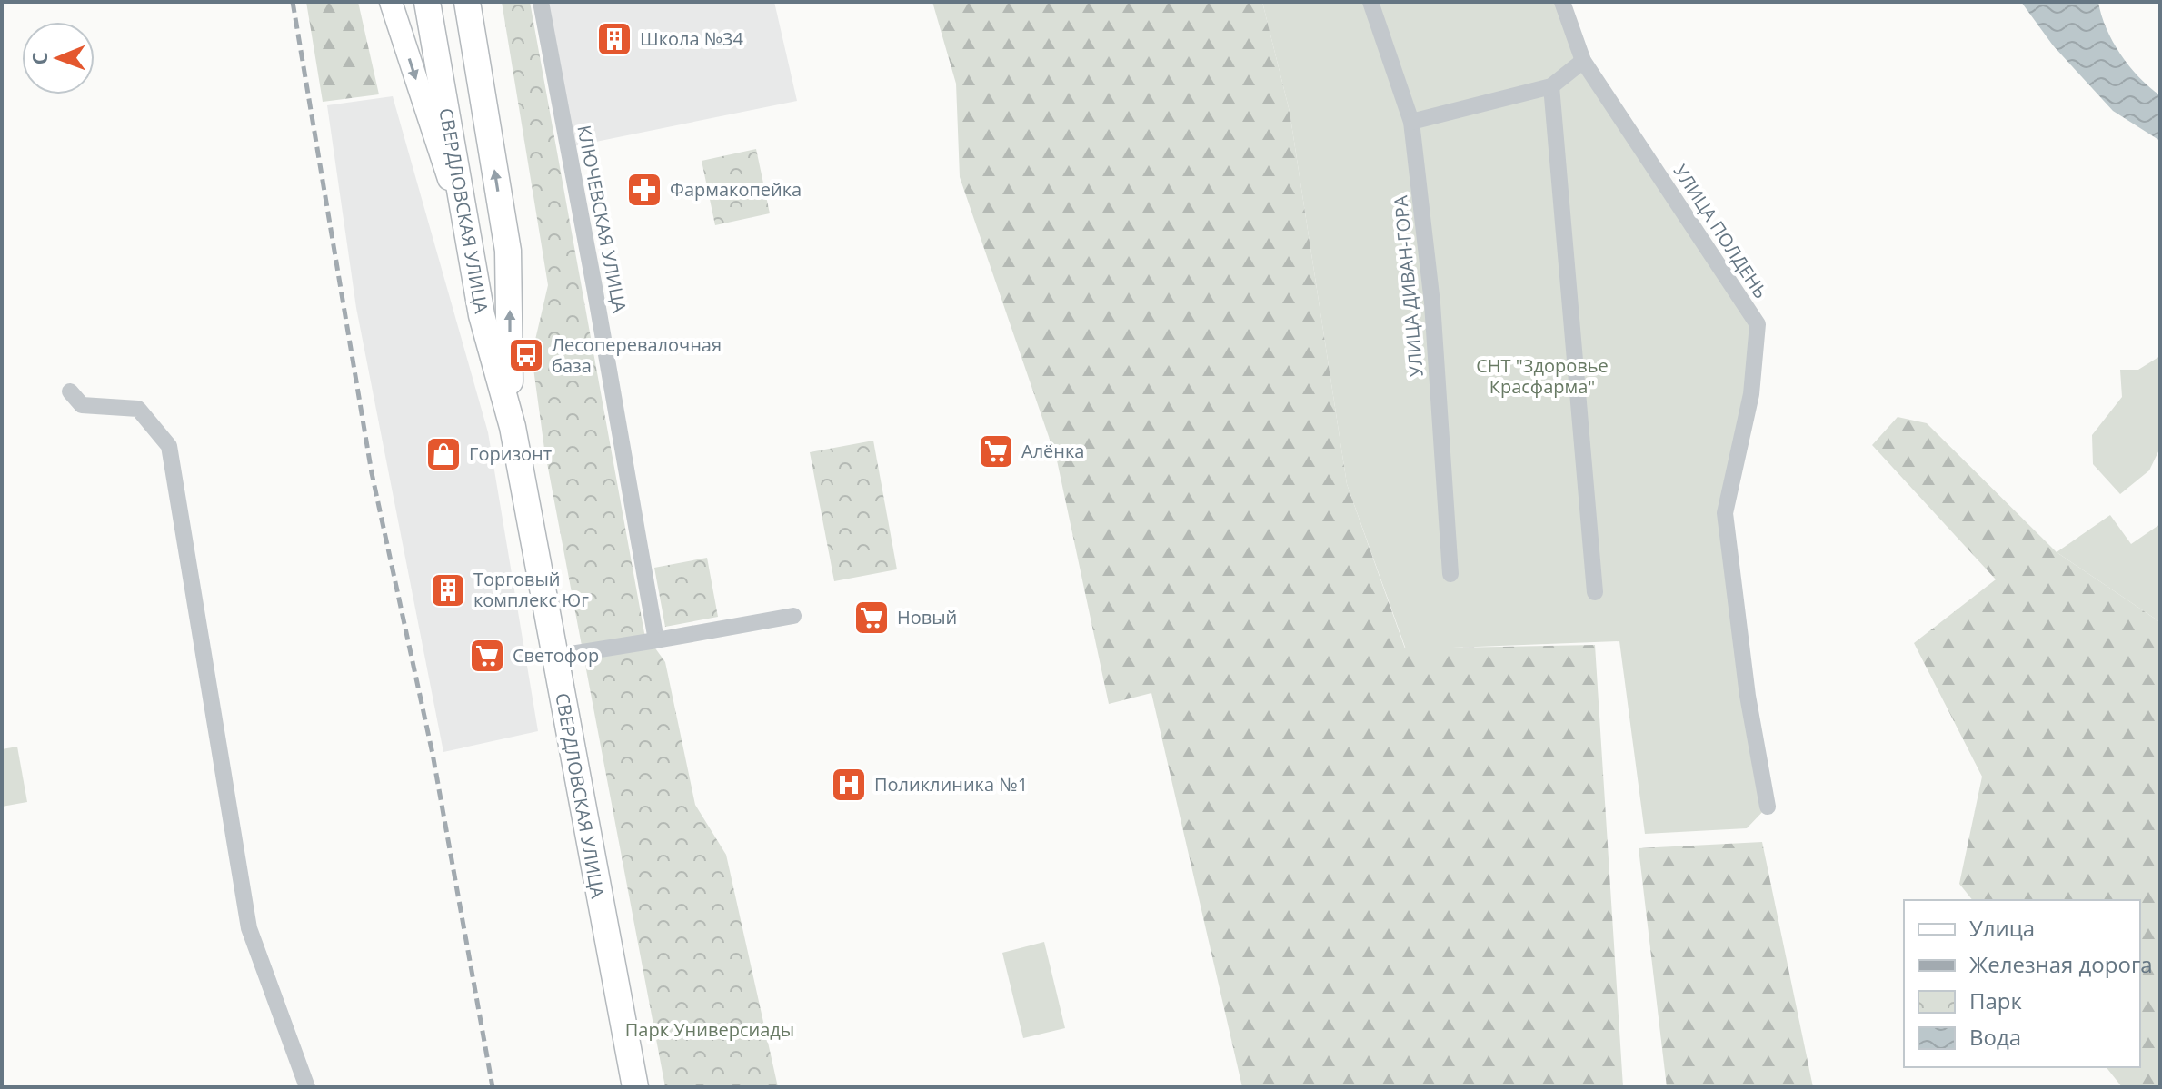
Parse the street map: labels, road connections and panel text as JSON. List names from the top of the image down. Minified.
{"streets":{"highway":["СВЕРДЛОВСКАЯ УЛИЦА"],"street":["КЛЮЧЕВСКАЯ УЛИЦА","УЛИЦА ПОЛДЕНЬ","УЛИЦА ДИВАН-ГОРА"]},"parks":["СНТ \"Здоровье Красфарма\"","Парк Универсиады"],"places":{"building":["Школа №34","Торговый комплекс Юг"],"pharmacy":["Фармакопейка"],"bus stop":["Лесоперевалочная база"],"supermarket":["Алёнка","Новый","Светофор"],"shop":["Горизонт"],"hospital":["Поликлиника №1"]},"legend":["Улица","Железная дорога","Парк","Вода"],"north":"left"}
